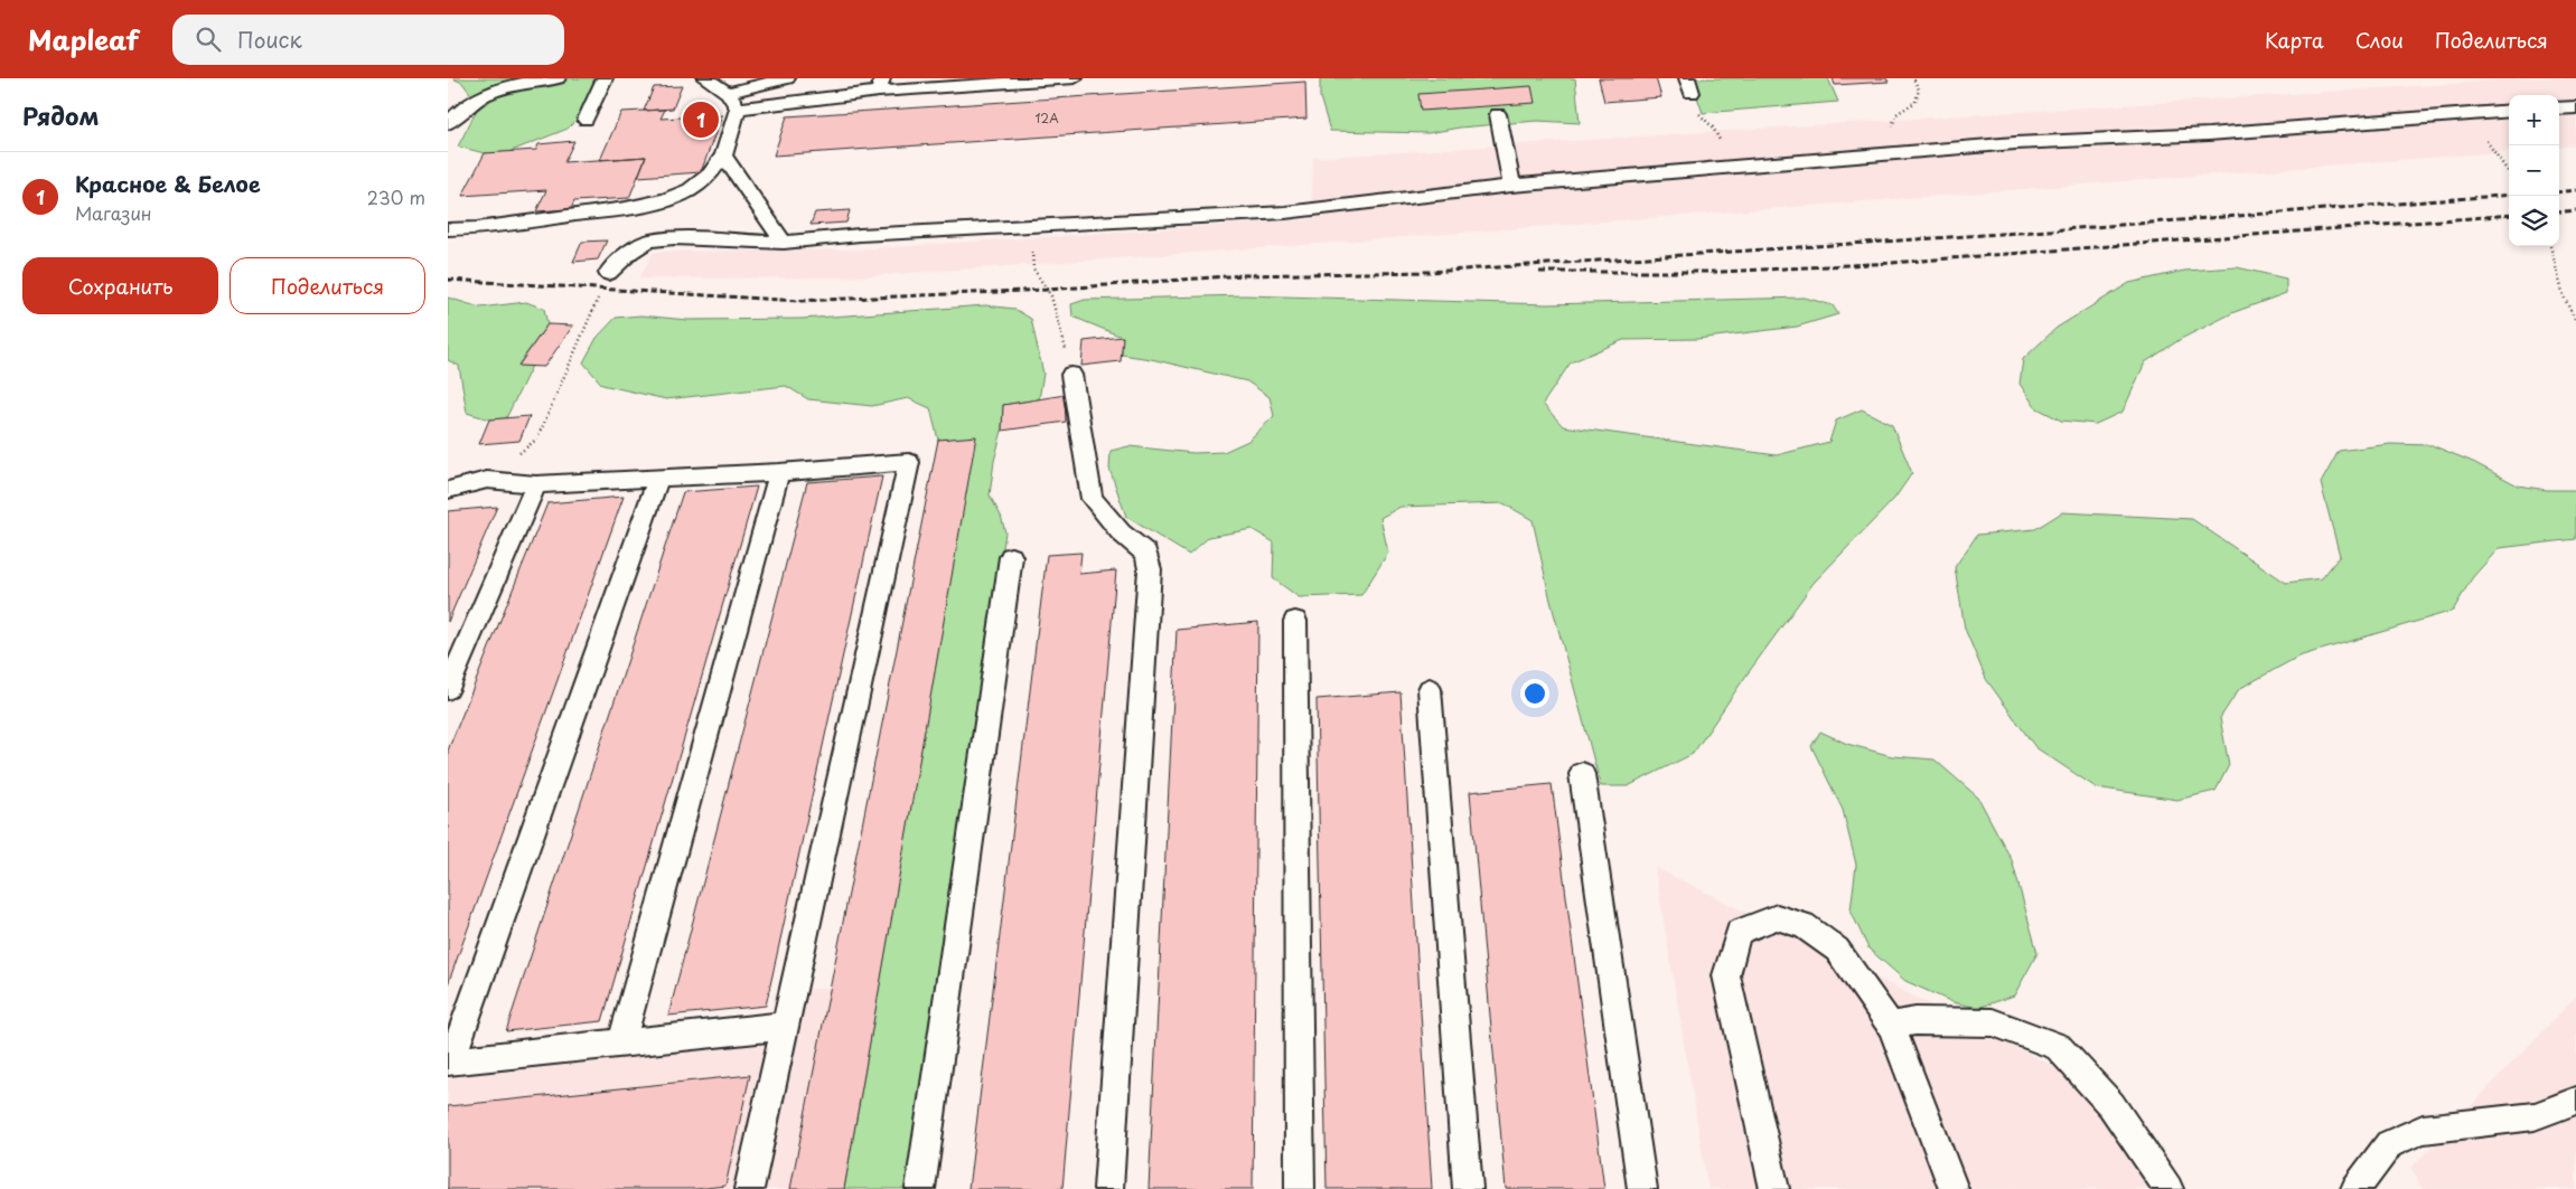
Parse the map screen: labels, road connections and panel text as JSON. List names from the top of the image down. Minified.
{"house_numbers":["12А"],"page":{"header":"Mapleaf","search":"Поиск","nav":["Карта","Слои","Поделиться"],"heading":"Рядом","map_buttons":["+","−"],"pins":"1","list":[{"mark":"1","name":"Красное & Белое","note":"Магазин","value":"230 m"}],"buttons":["Сохранить","Поделиться"]}}
